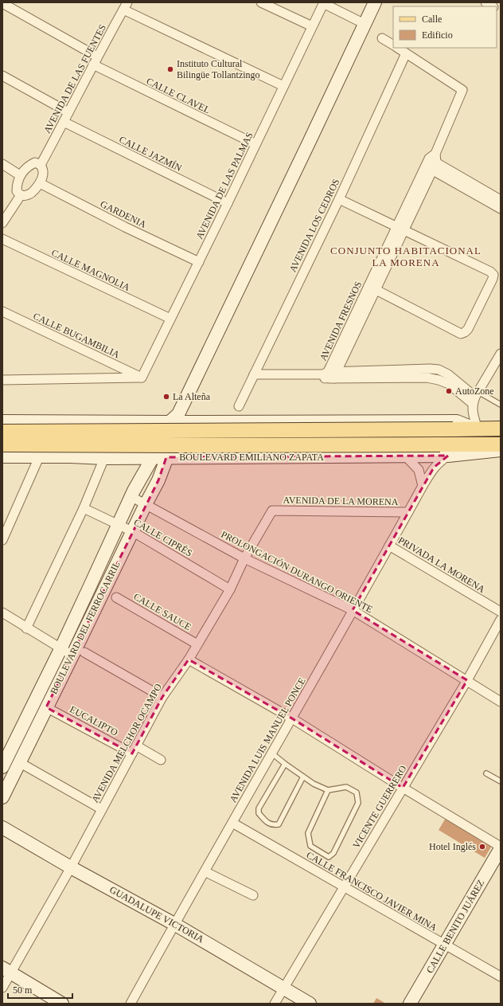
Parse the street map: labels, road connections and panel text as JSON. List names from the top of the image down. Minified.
{"streets":{"main road":["BOULEVARD EMILIANO ZAPATA"],"street":["AVENIDA DE LAS FUENTES","CALLE CLAVEL","CALLE JAZMÍN","AVENIDA DE LAS PALMAS","GARDENIA","AVENIDA LOS CEDROS","CALLE MAGNOLIA","AVENIDA FRESNOS","CALLE BUGAMBILIA","AVENIDA DE LA MORENA","CALLE CIPRÉS","PRIVADA LA MORENA","PROLONGACIÓN DURANGO ORIENTE","CALLE SAUCE","BOULEVARD DEL FERROCARRIL","EUCALIPTO","AVENIDA LUIS MANUEL PONCE","AVENIDA MELCHOR OCAMPO","VICENTE GUERRERO","CALLE FRANCISCO JAVIER MINA","GUADALUPE VICTORIA","CALLE BENITO JUÁREZ"]},"crossings":[["AVENIDA DE LAS FUENTES","CALLE CLAVEL"],["AVENIDA DE LAS FUENTES","CALLE JAZMÍN"],["AVENIDA DE LAS FUENTES","GARDENIA"],["CALLE CLAVEL","AVENIDA DE LAS PALMAS"],["CALLE JAZMÍN","AVENIDA DE LAS PALMAS"],["AVENIDA DE LAS PALMAS","GARDENIA"],["AVENIDA DE LAS PALMAS","CALLE MAGNOLIA"],["AVENIDA DE LAS PALMAS","CALLE BUGAMBILIA"],["AVENIDA LOS CEDROS","AVENIDA FRESNOS"],["BOULEVARD EMILIANO ZAPATA","BOULEVARD DEL FERROCARRIL"],["BOULEVARD EMILIANO ZAPATA","AVENIDA LUIS MANUEL PONCE"],["AVENIDA DE LA MORENA","AVENIDA LUIS MANUEL PONCE"],["AVENIDA DE LA MORENA","AVENIDA MELCHOR OCAMPO"],["CALLE CIPRÉS","BOULEVARD DEL FERROCARRIL"],["CALLE CIPRÉS","AVENIDA MELCHOR OCAMPO"],["PRIVADA LA MORENA","AVENIDA LUIS MANUEL PONCE"],["PROLONGACIÓN DURANGO ORIENTE","BOULEVARD DEL FERROCARRIL"],["PROLONGACIÓN DURANGO ORIENTE","AVENIDA LUIS MANUEL PONCE"],["PROLONGACIÓN DURANGO ORIENTE","AVENIDA MELCHOR OCAMPO"],["PROLONGACIÓN DURANGO ORIENTE","VICENTE GUERRERO"],["CALLE SAUCE","AVENIDA MELCHOR OCAMPO"],["BOULEVARD DEL FERROCARRIL","EUCALIPTO"],["EUCALIPTO","AVENIDA MELCHOR OCAMPO"],["AVENIDA LUIS MANUEL PONCE","CALLE FRANCISCO JAVIER MINA"],["AVENIDA LUIS MANUEL PONCE","GUADALUPE VICTORIA"],["AVENIDA MELCHOR OCAMPO","GUADALUPE VICTORIA"],["VICENTE GUERRERO","CALLE FRANCISCO JAVIER MINA"],["VICENTE GUERRERO","GUADALUPE VICTORIA"],["CALLE FRANCISCO JAVIER MINA","CALLE BENITO JUÁREZ"]],"districts":["CONJUNTO HABITACIONAL LA MORENA"],"places":["Instituto Cultural Bilingüe Tollantzingo","AutoZone","La Alteña","Hotel Inglés"],"legend":["Calle","Edificio"],"scale_bar":"50 m"}
